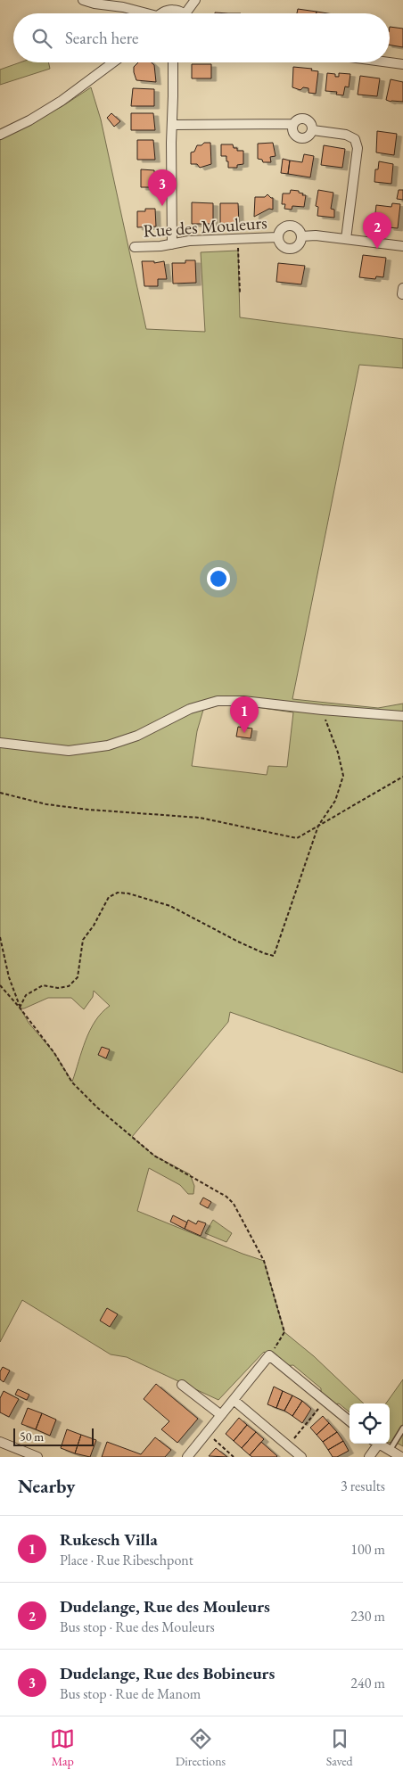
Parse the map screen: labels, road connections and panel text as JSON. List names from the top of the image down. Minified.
{"streets":{"street":["Rue des Mouleurs"]},"scale_bar":"50 m","page":{"search":"Search here","pins":["3","2","1"],"scale":"50 m","heading":["Nearby","3 results"],"list":[{"mark":"1","name":"Rukesch Villa","note":"Place · Rue Ribeschpont","value":"100 m"},{"mark":"2","name":"Dudelange, Rue des Mouleurs","note":"Bus stop · Rue des Mouleurs","value":"230 m"},{"mark":"3","name":"Dudelange, Rue des Bobineurs","note":"Bus stop · Rue de Manom","value":"240 m"}],"nav":["Map","Directions","Saved"]}}
